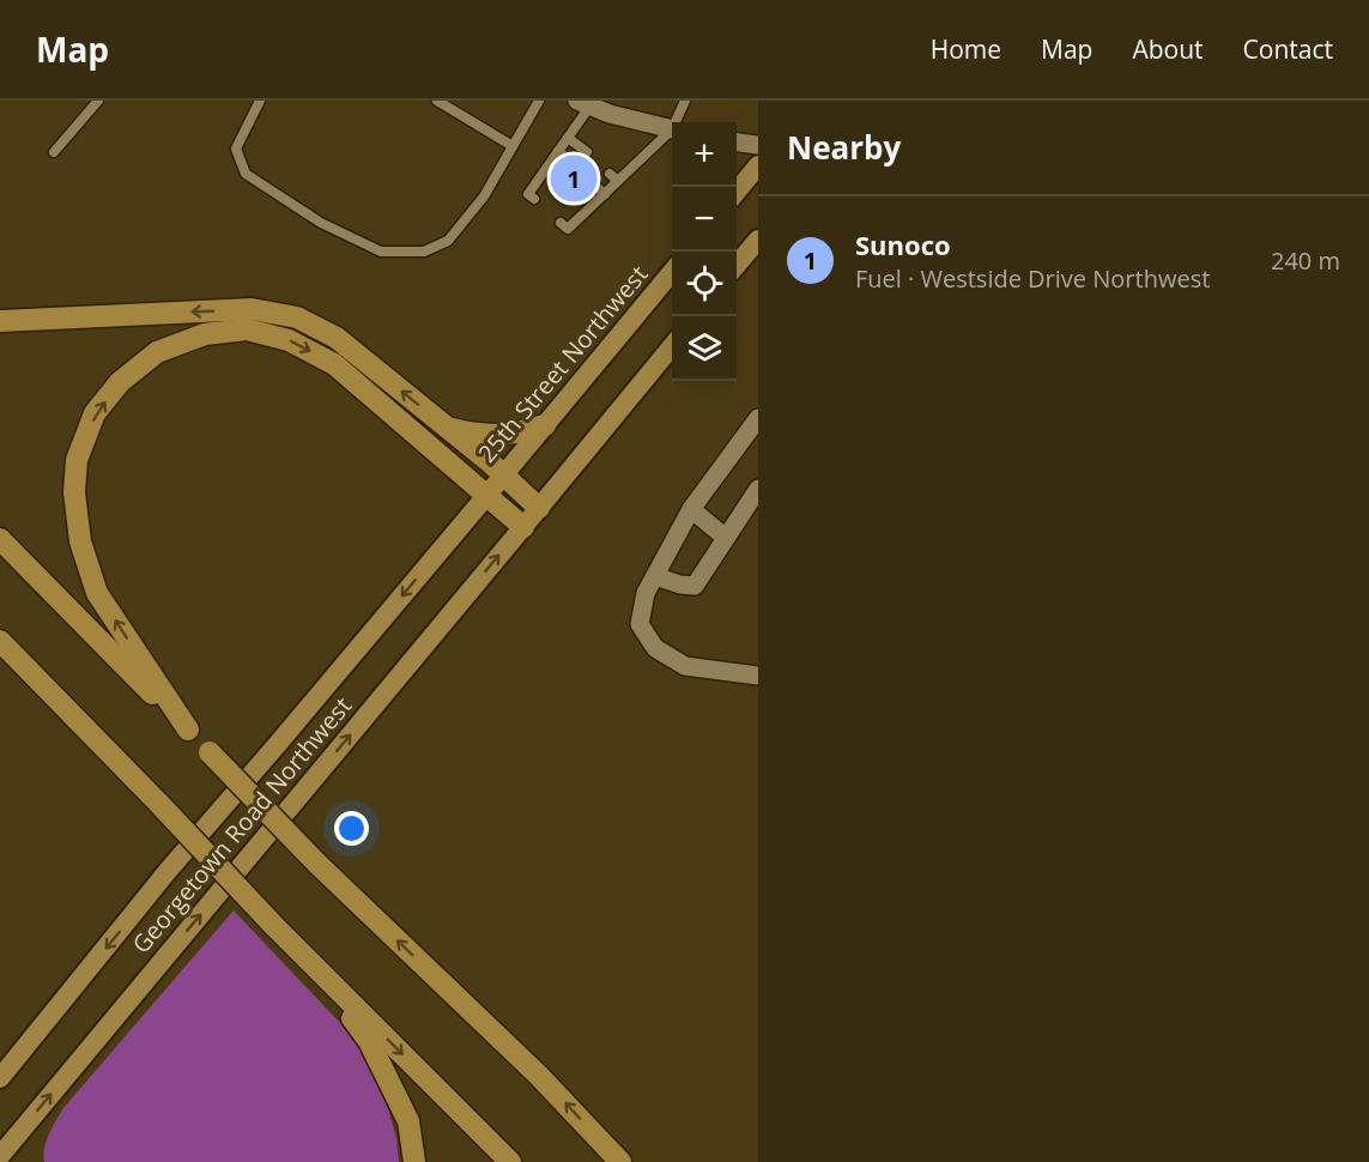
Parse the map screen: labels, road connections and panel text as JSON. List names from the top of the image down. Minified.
{"streets":{"highway":["25th Street Northwest","Georgetown Road Northwest"]},"crossings":[["25th Street Northwest","Georgetown Road Northwest"]],"page":{"header":"Map","nav":["Home","Map","About","Contact"],"heading":"Nearby","map_buttons":["+","−"],"pins":"1","list":[{"mark":"1","name":"Sunoco","note":"Fuel · Westside Drive Northwest","value":"240 m"}]}}
